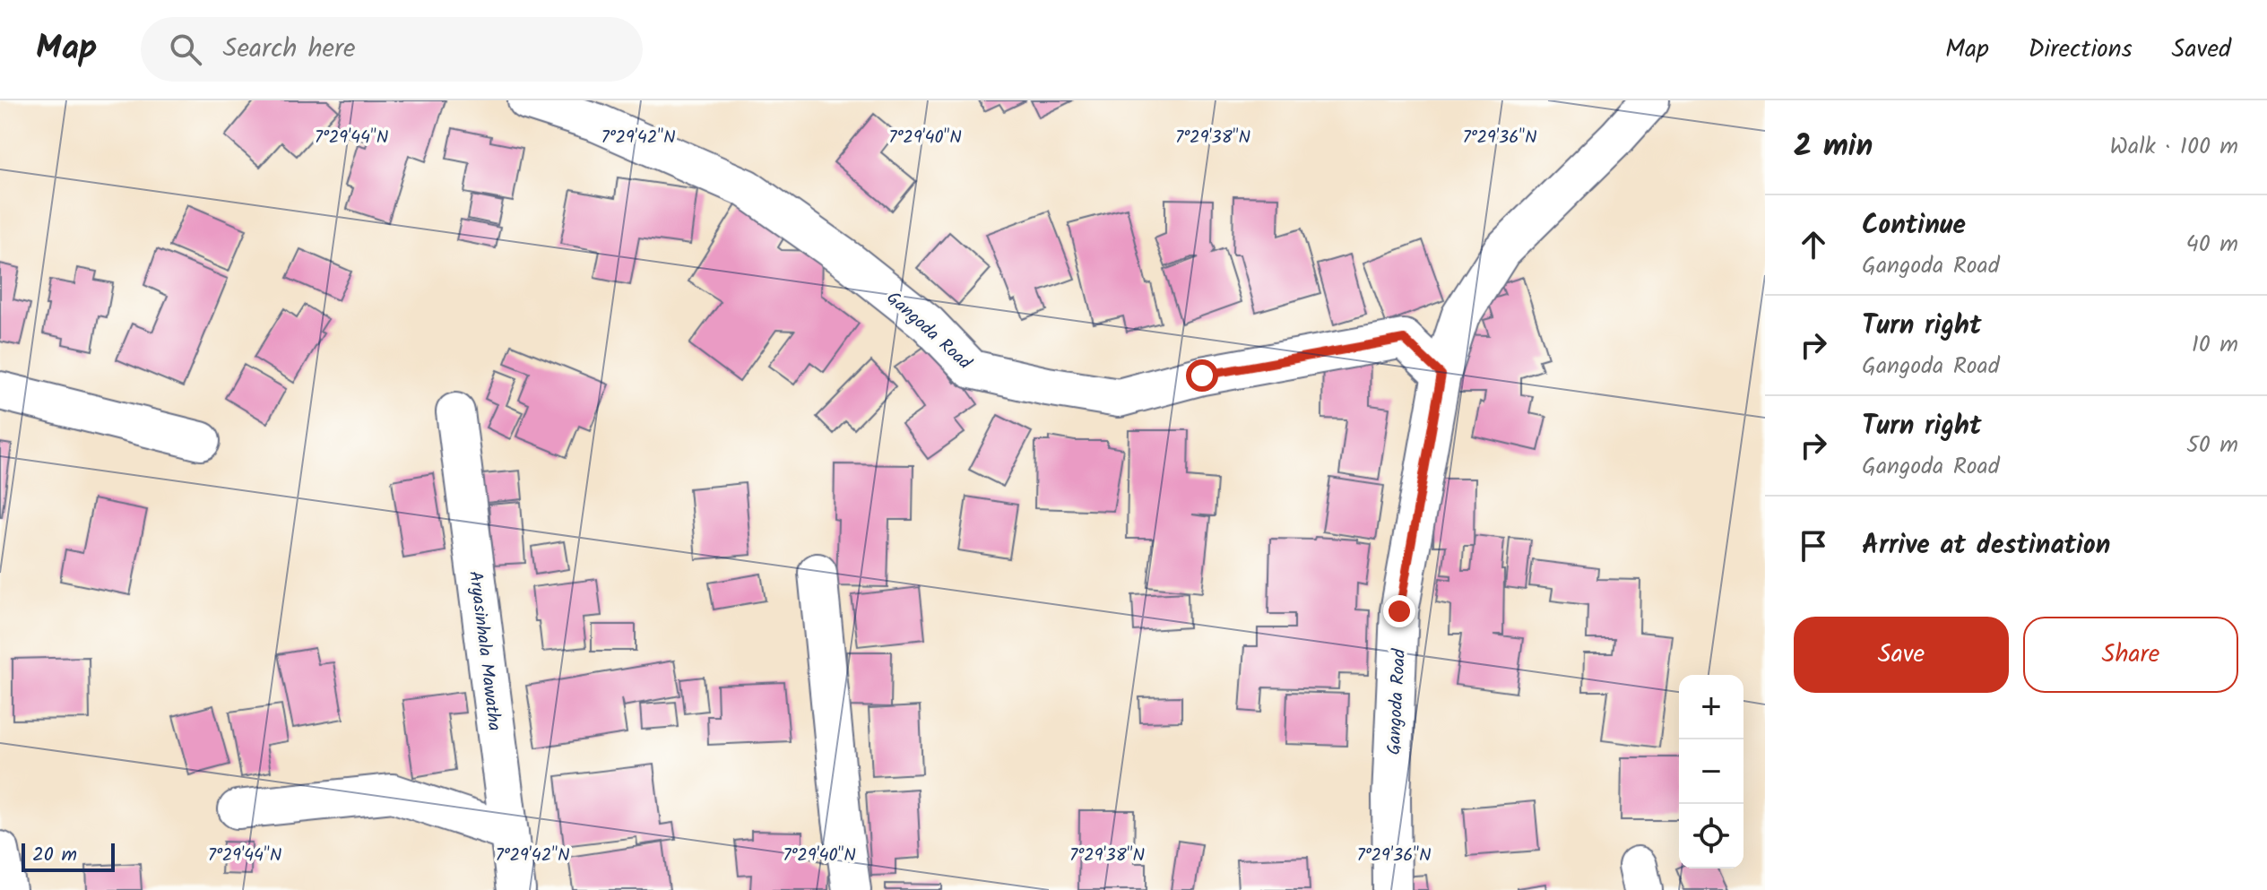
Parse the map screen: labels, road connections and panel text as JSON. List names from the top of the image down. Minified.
{"streets":{"street":["Gangoda Road","Aryasinhala Mawatha"]},"scale_bar":"20 m","page":{"header":"Map","search":"Search here","nav":["Map","Directions","Saved"],"heading":["2 min","Walk · 100 m"],"list":[["Continue","Gangoda Road","40 m"],["Turn right","Gangoda Road","10 m"],["Turn right","Gangoda Road","50 m"],"Arrive at destination"],"buttons":["Save","Share"],"map_buttons":["+","−"],"scale":"20 m"},"coordinates":["7°29'44\"N","7°29'42\"N","7°29'40\"N","7°29'38\"N","7°29'36\"N"]}
